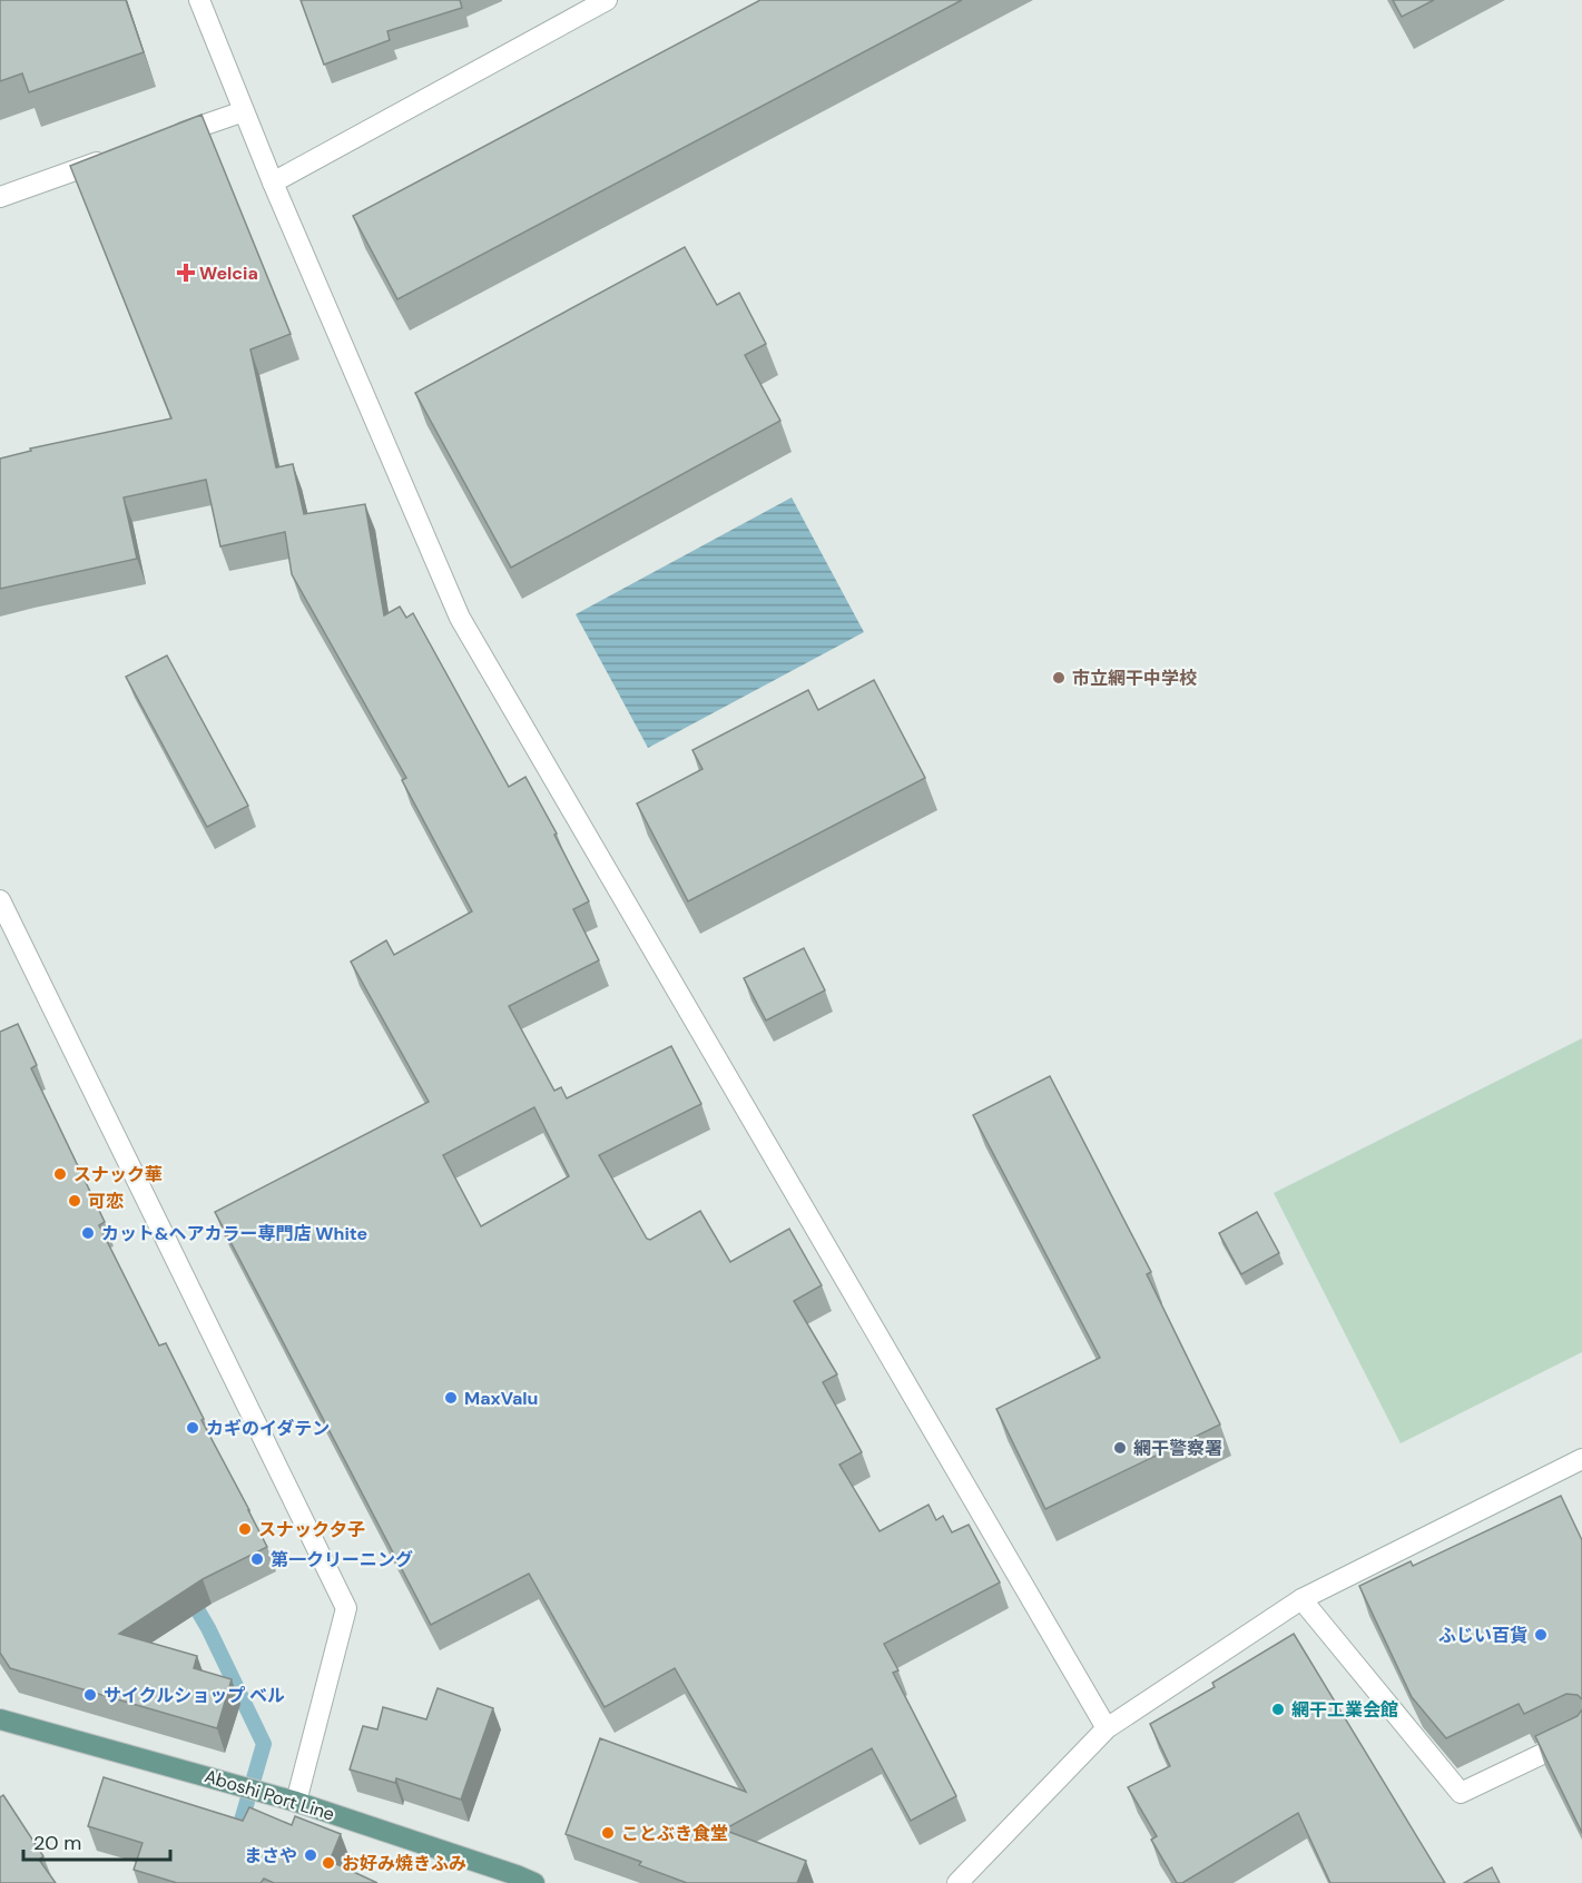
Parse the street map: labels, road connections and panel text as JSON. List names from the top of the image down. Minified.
{"streets":{"main road":["Aboshi Port Line"]},"places":{"health":["Welcia"],"other":["市立網干中学校","スナック華","可恋","カット&ヘアカラー専門店 White","MaxValu","カギのイダテン","網干警察署","スナック夕子","第一クリーニング","ふじい百貨","サイクルショップ ベル","網干工業会館","ことぶき食堂","まさや","お好み焼きふみ"]},"scale_bar":"20 m"}
